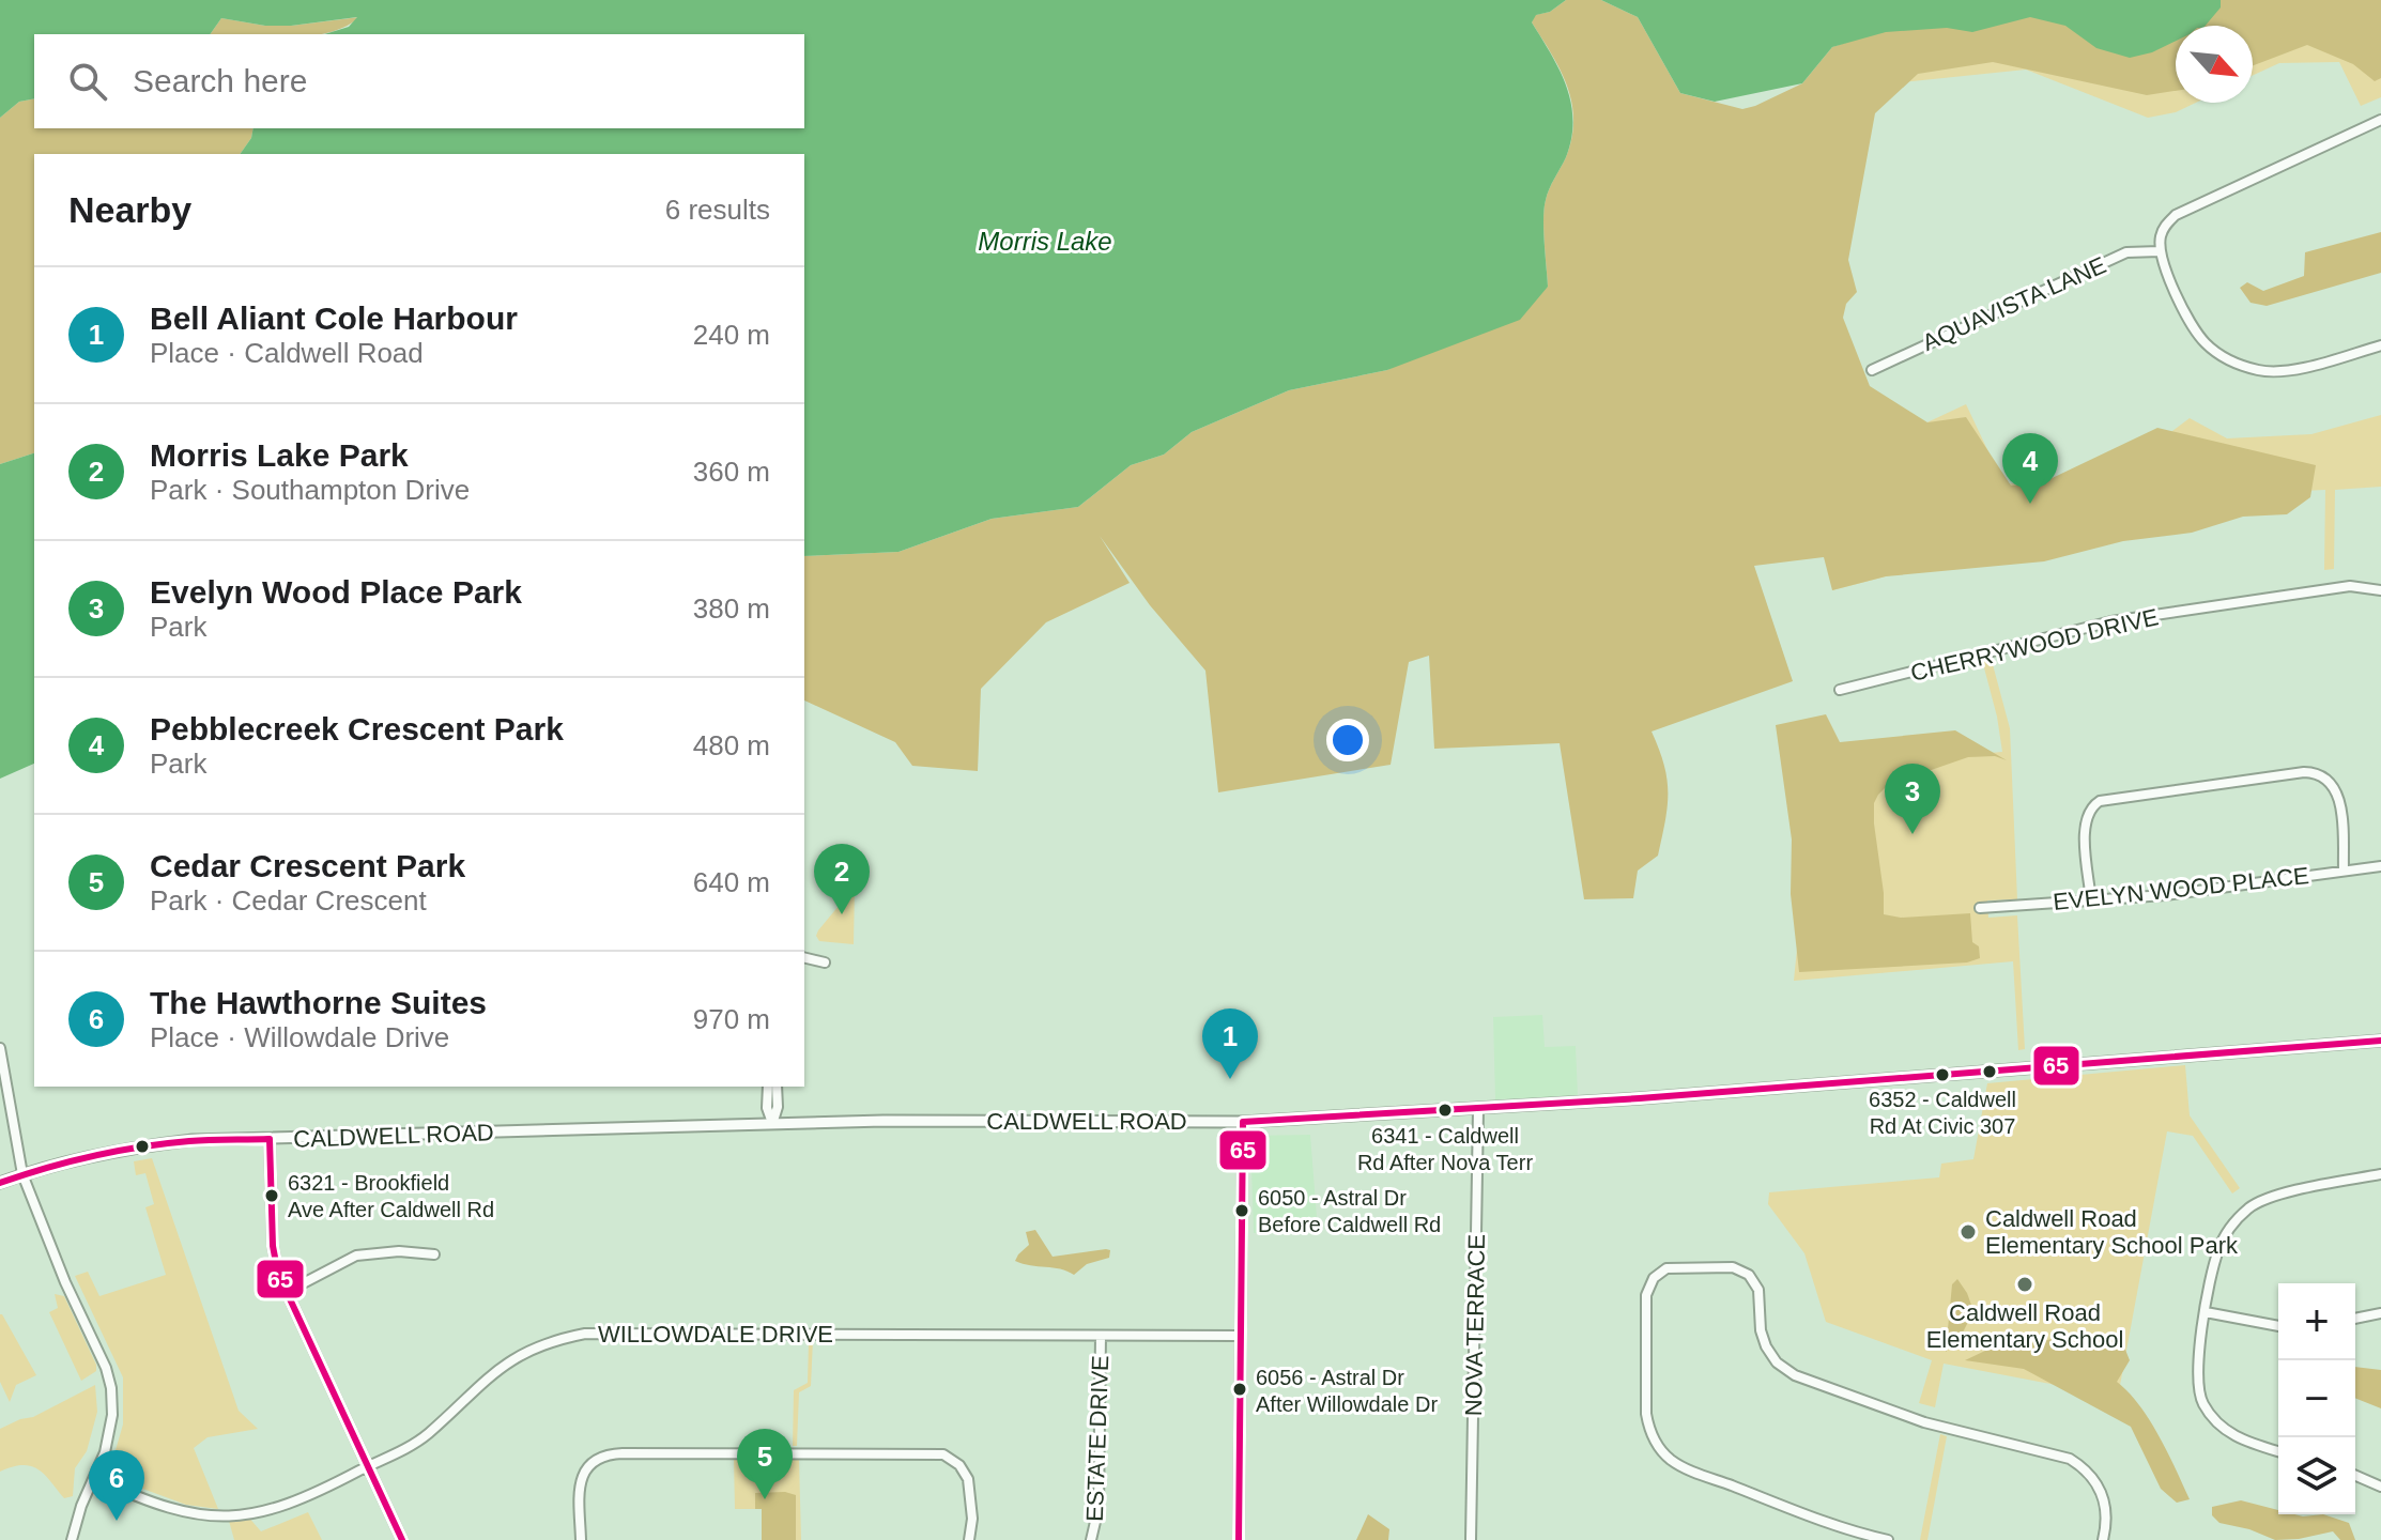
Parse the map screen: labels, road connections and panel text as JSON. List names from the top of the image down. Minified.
{"streets":{"street":["AQUAVISTA LANE","CHERRYWOOD DRIVE","EVELYN WOOD PLACE","CALDWELL ROAD","NOVA TERRACE","WILLOWDALE DRIVE","ESTATE DRIVE"]},"crossings":[["CALDWELL ROAD","NOVA TERRACE"],["WILLOWDALE DRIVE","ESTATE DRIVE"]],"water":["Morris Lake"],"places":["6352 - Caldwell Rd At Civic 307","6341 - Caldwell Rd After Nova Terr","6321 - Brookfield Ave After Caldwell Rd","6050 - Astral Dr Before Caldwell Rd","Caldwell Road Elementary School Park","Caldwell Road Elementary School","6056 - Astral Dr After Willowdale Dr"],"lines":["transit line 65"],"north":"bottom right","page":{"search":"Search here","heading":["Nearby","6 results"],"list":[{"mark":"1","name":"Bell Aliant Cole Harbour","note":"Place · Caldwell Road","value":"240 m"},{"mark":"2","name":"Morris Lake Park","note":"Park · Southampton Drive","value":"360 m"},{"mark":"3","name":"Evelyn Wood Place Park","note":"Park","value":"380 m"},{"mark":"4","name":"Pebblecreek Crescent Park","note":"Park","value":"480 m"},{"mark":"5","name":"Cedar Crescent Park","note":"Park · Cedar Crescent","value":"640 m"},{"mark":"6","name":"The Hawthorne Suites","note":"Place · Willowdale Drive","value":"970 m"}],"pins":["4","3","2","1","5","6"],"map_buttons":["+","−"]}}
